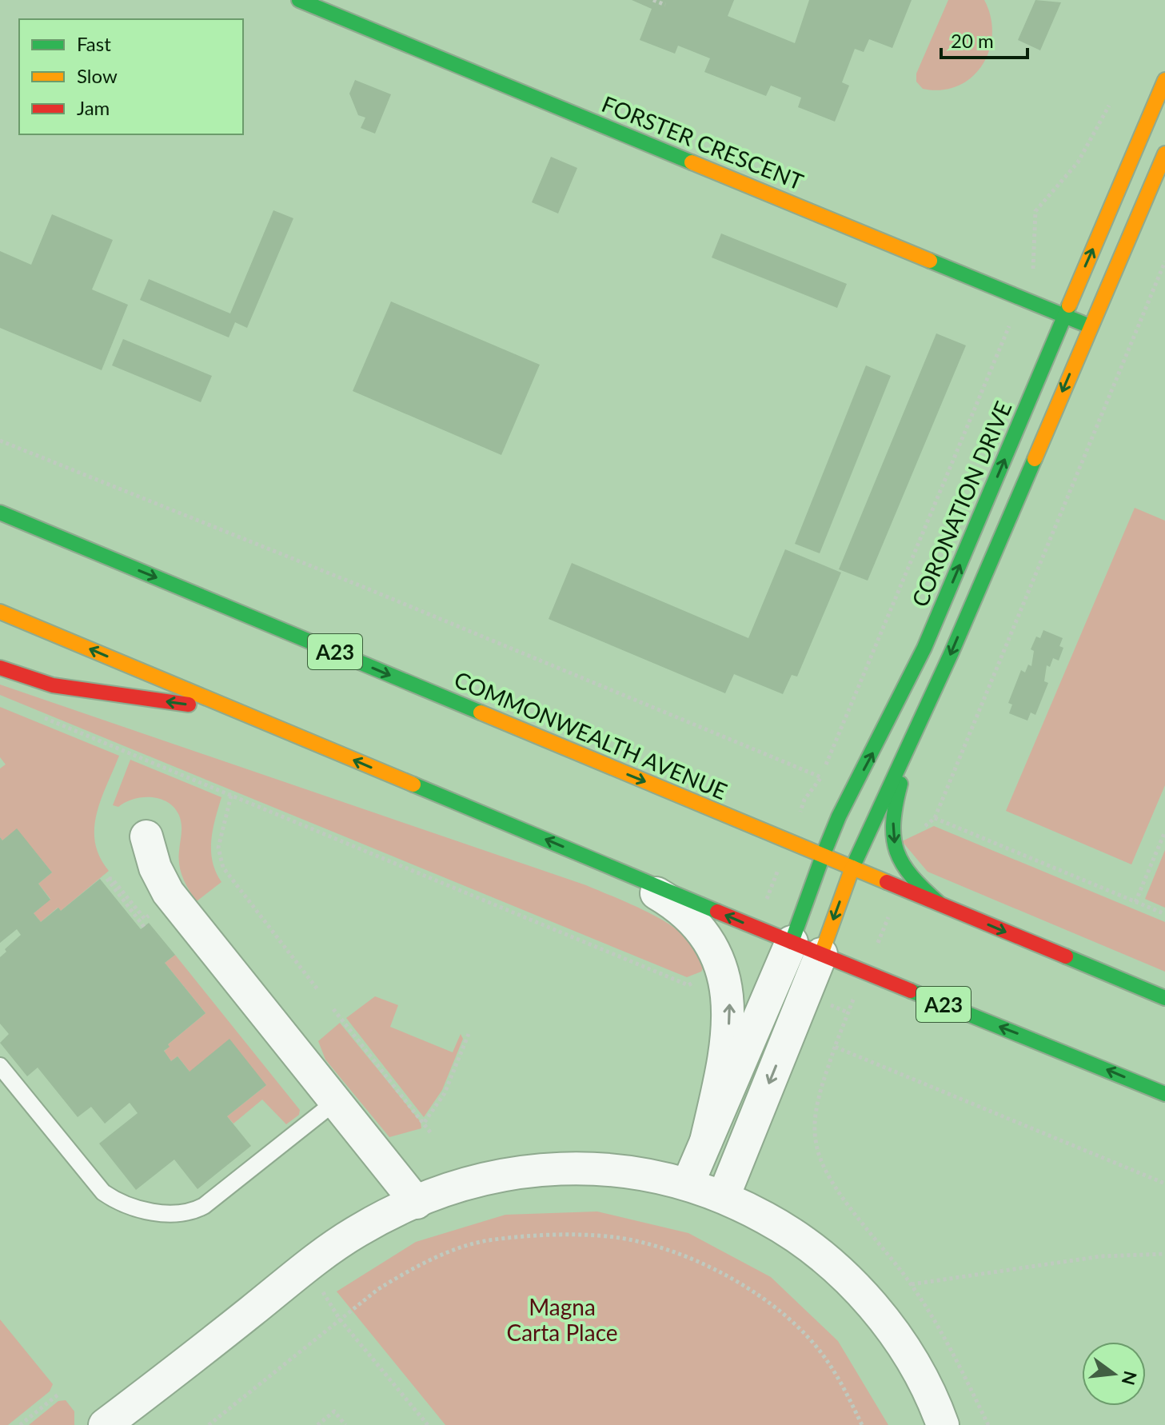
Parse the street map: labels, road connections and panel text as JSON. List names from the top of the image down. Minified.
{"streets":{"main road":["FORSTER CRESCENT","CORONATION DRIVE","A23","COMMONWEALTH AVENUE"]},"crossings":[["FORSTER CRESCENT","CORONATION DRIVE"],["CORONATION DRIVE","A23"],["CORONATION DRIVE","COMMONWEALTH AVENUE"]],"parks":["Magna Carta Place"],"legend":["Fast","Slow","Jam"],"scale_bar":"20 m","north":"right"}
